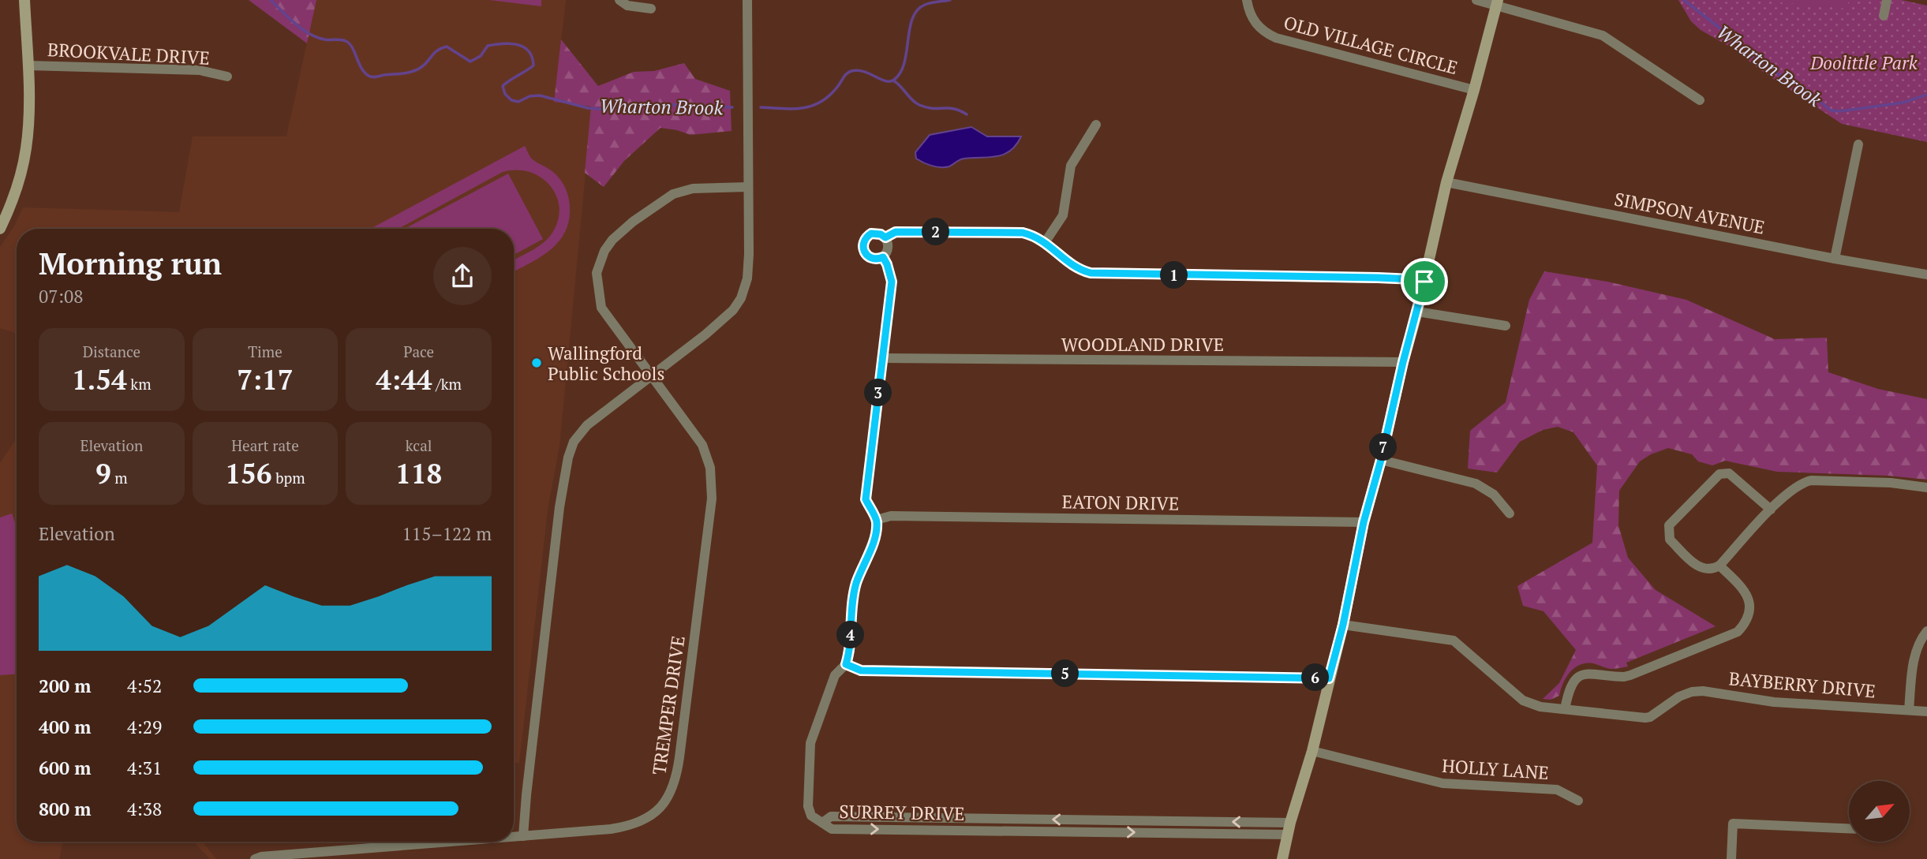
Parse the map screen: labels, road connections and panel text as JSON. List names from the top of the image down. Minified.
{"streets":{"street":["OLD VILLAGE CIRCLE","BROOKVALE DRIVE","SIMPSON AVENUE","WOODLAND DRIVE","EATON DRIVE","BAYBERRY DRIVE","TREMPER DRIVE","HOLLY LANE","SURREY DRIVE"]},"water":["Wharton Brook"],"parks":["Doolittle Park"],"places":["Wallingford Public Schools"],"north":"top right","page":{"pins":["2","1","3","7","4","5","6"],"heading":["Morning run","07:08"],"stats":[["Distance","1.54 km"],["Time","7:17"],["Pace","4:44 /km"],["Elevation","9 m"],["Heart rate","156 bpm"],["kcal","118"]],"chart":["Elevation","115–122 m"],"list":[{"name":"200 m","note":"4:52"},{"name":"400 m","note":"4:29"},{"name":"600 m","note":"4:31"},{"name":"800 m","note":"4:38"}]}}
